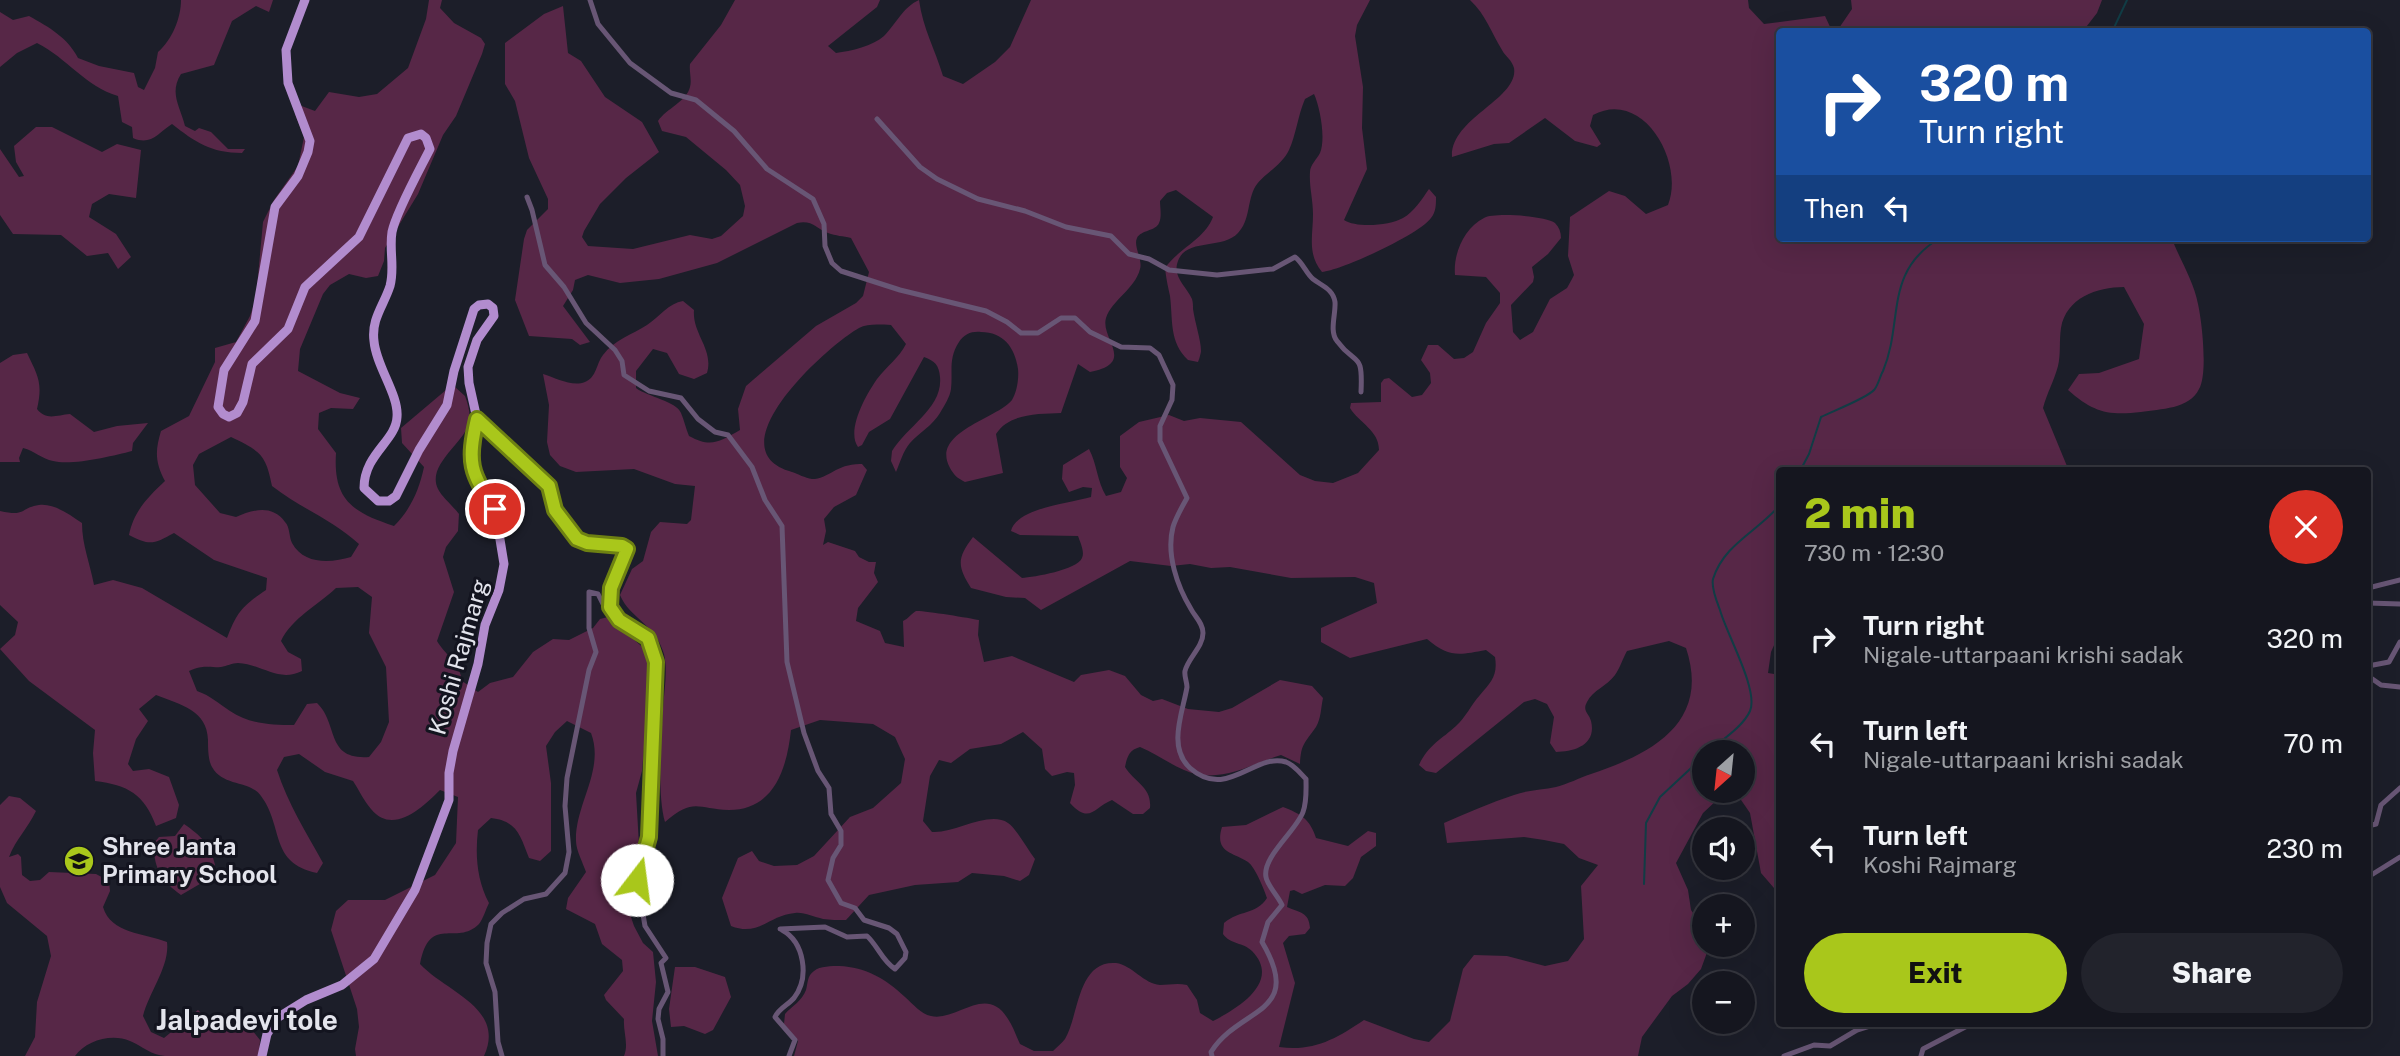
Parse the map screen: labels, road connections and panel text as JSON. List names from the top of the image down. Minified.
{"streets":{"main road":["Koshi Rajmarg"]},"districts":["Jalpadevi tole"],"places":{"school or university":["Shree Janta Primary School"]},"north":"bottom left","page":{"turn":["320 m","Turn right"],"then":"Then","heading":["2 min","730 m · 12:30"],"list":[{"name":"Turn right","note":"Nigale-uttarpaani krishi sadak","value":"320 m"},{"name":"Turn left","note":"Nigale-uttarpaani krishi sadak","value":"70 m"},{"name":"Turn left","note":"Koshi Rajmarg","value":"230 m"}],"map_buttons":["+","−"],"buttons":["Exit","Share"]}}
